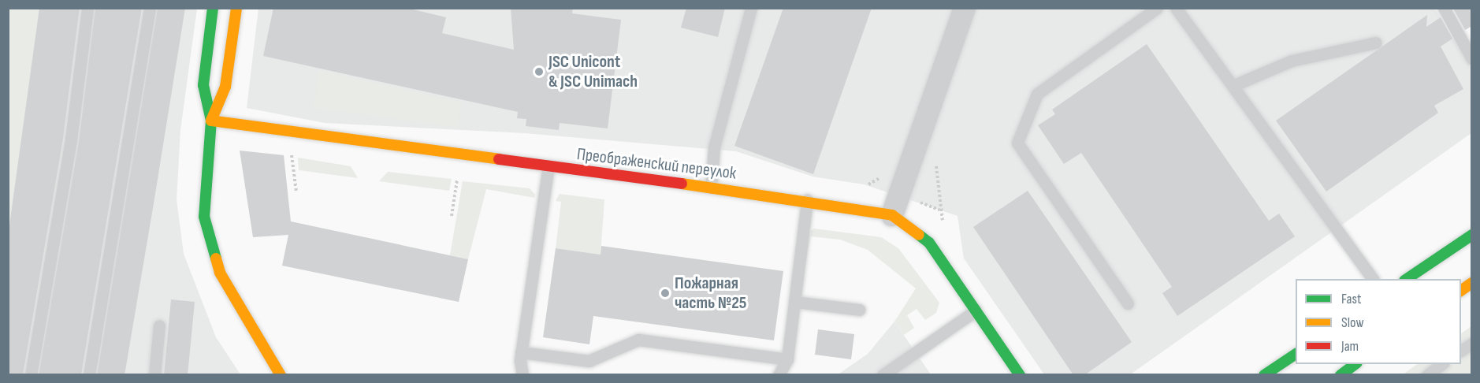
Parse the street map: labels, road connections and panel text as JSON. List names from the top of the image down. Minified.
{"streets":{"street":["Преображенский переулок"]},"places":["JSC Unicont & JSC Unimach","Пожарная часть №25"],"legend":["Fast","Slow","Jam"]}
